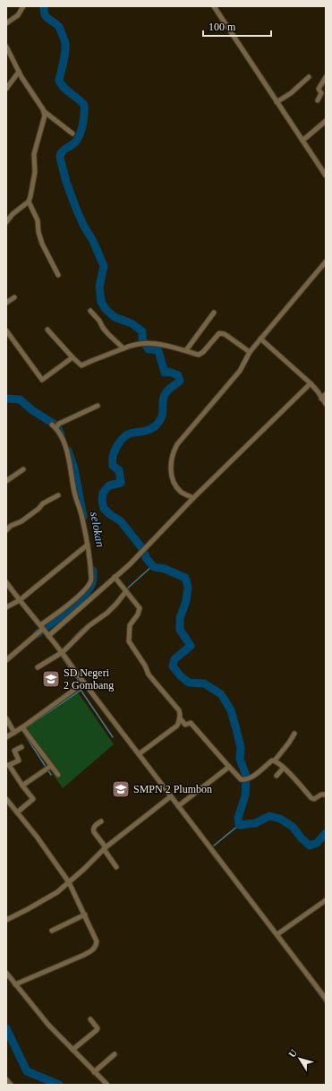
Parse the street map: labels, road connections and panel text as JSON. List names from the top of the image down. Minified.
{"water":["selokan"],"places":{"school or university":["SD Negeri 2 Gombang","SMPN 2 Plumbon"]},"scale_bar":"100 m","north":"top left"}
